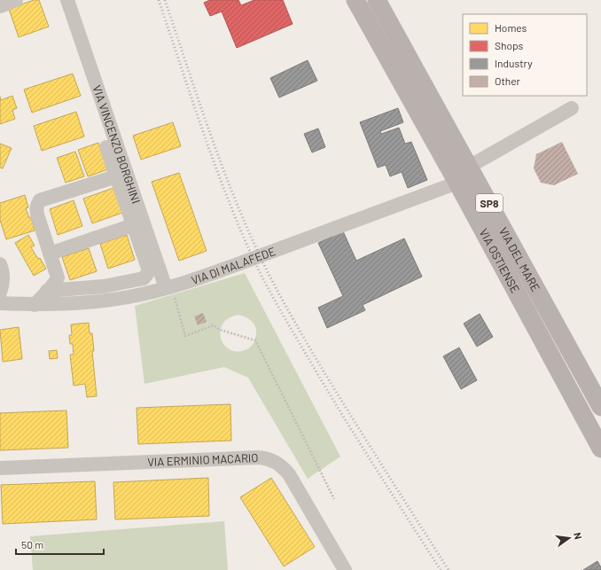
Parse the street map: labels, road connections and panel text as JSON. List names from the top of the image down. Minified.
{"streets":{"main road":["SP8","VIA DEL MARE","VIA OSTIENSE"],"street":["VIA VINCENZO BORGHINI","VIA DI MALAFEDE","VIA ERMINIO MACARIO"]},"crossings":[["VIA VINCENZO BORGHINI","VIA DI MALAFEDE"],["VIA OSTIENSE","VIA DI MALAFEDE"]],"legend":["Homes","Shops","Industry","Other"],"scale_bar":"50 m","north":"right"}
